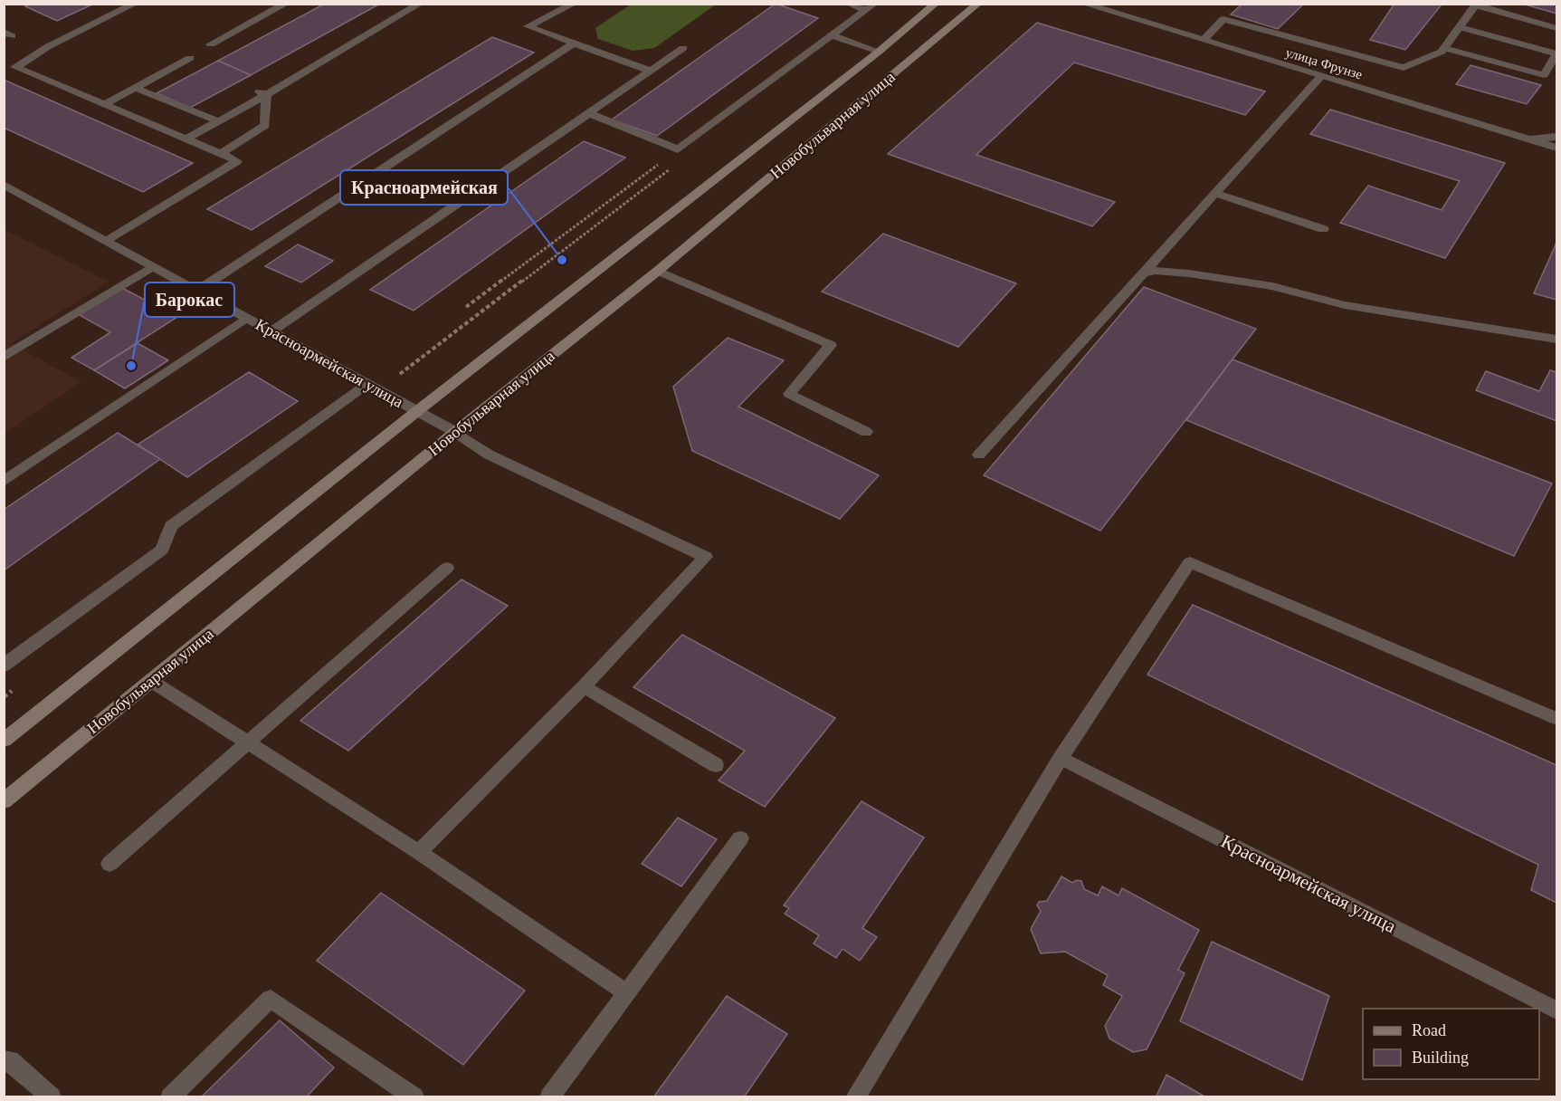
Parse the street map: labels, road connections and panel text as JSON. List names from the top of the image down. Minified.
{"streets":{"main road":["Новобульварная улица"],"street":["улица Фрунзе","Красноармейская улица"]},"crossings":[["Новобульварная улица","Красноармейская улица"]],"places":["Красноармейская","Барокас"],"legend":["Road","Building"]}
